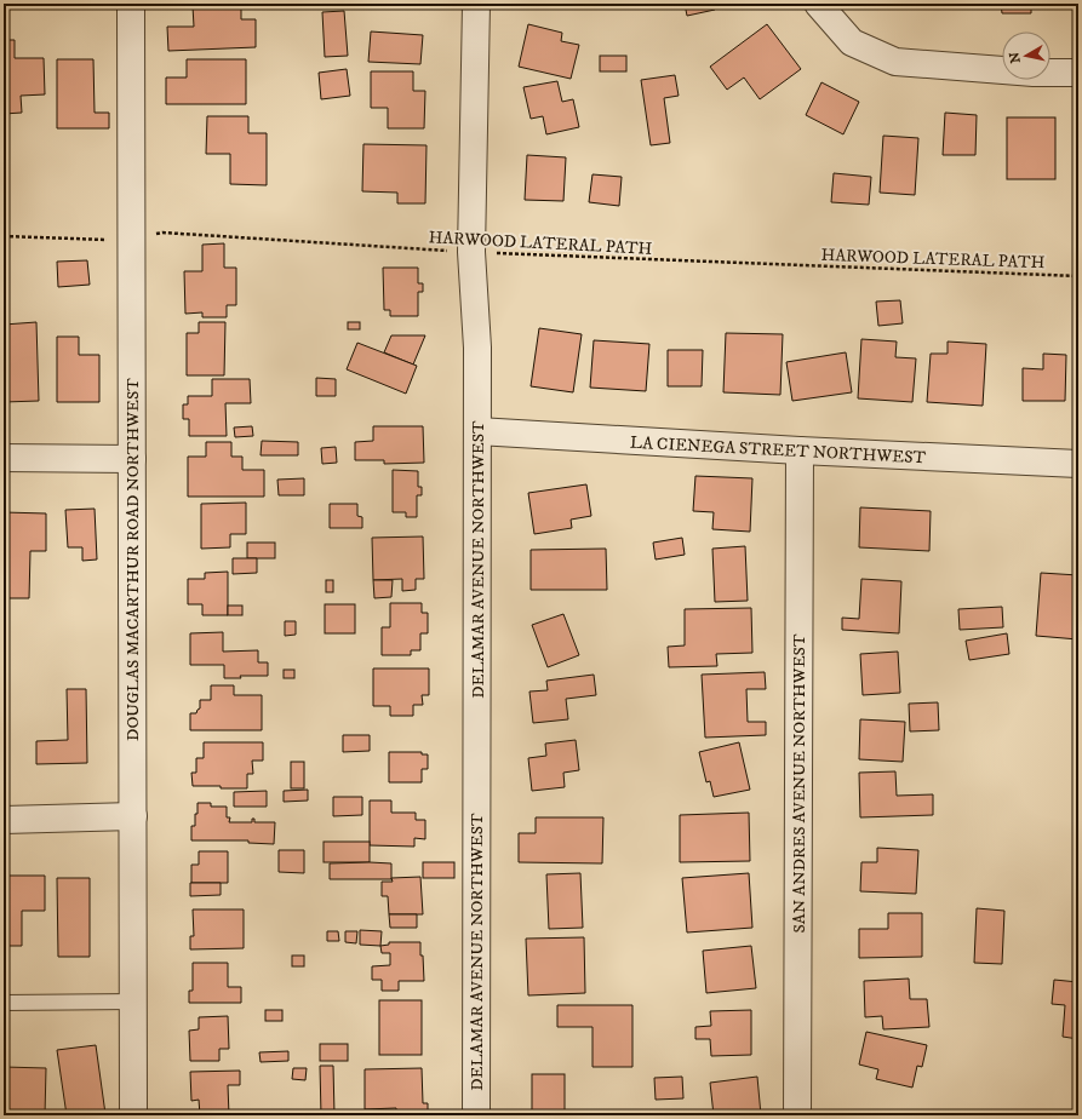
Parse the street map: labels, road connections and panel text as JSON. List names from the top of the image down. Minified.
{"streets":{"street":["LA CIENEGA STREET NORTHWEST","DOUGLAS MACARTHUR ROAD NORTHWEST","DELAMAR AVENUE NORTHWEST","SAN ANDRES AVENUE NORTHWEST"],"path":["HARWOOD LATERAL PATH"]},"crossings":[["HARWOOD LATERAL PATH","DOUGLAS MACARTHUR ROAD NORTHWEST"],["HARWOOD LATERAL PATH","DELAMAR AVENUE NORTHWEST"],["LA CIENEGA STREET NORTHWEST","DELAMAR AVENUE NORTHWEST"],["LA CIENEGA STREET NORTHWEST","SAN ANDRES AVENUE NORTHWEST"]],"north":"left"}
